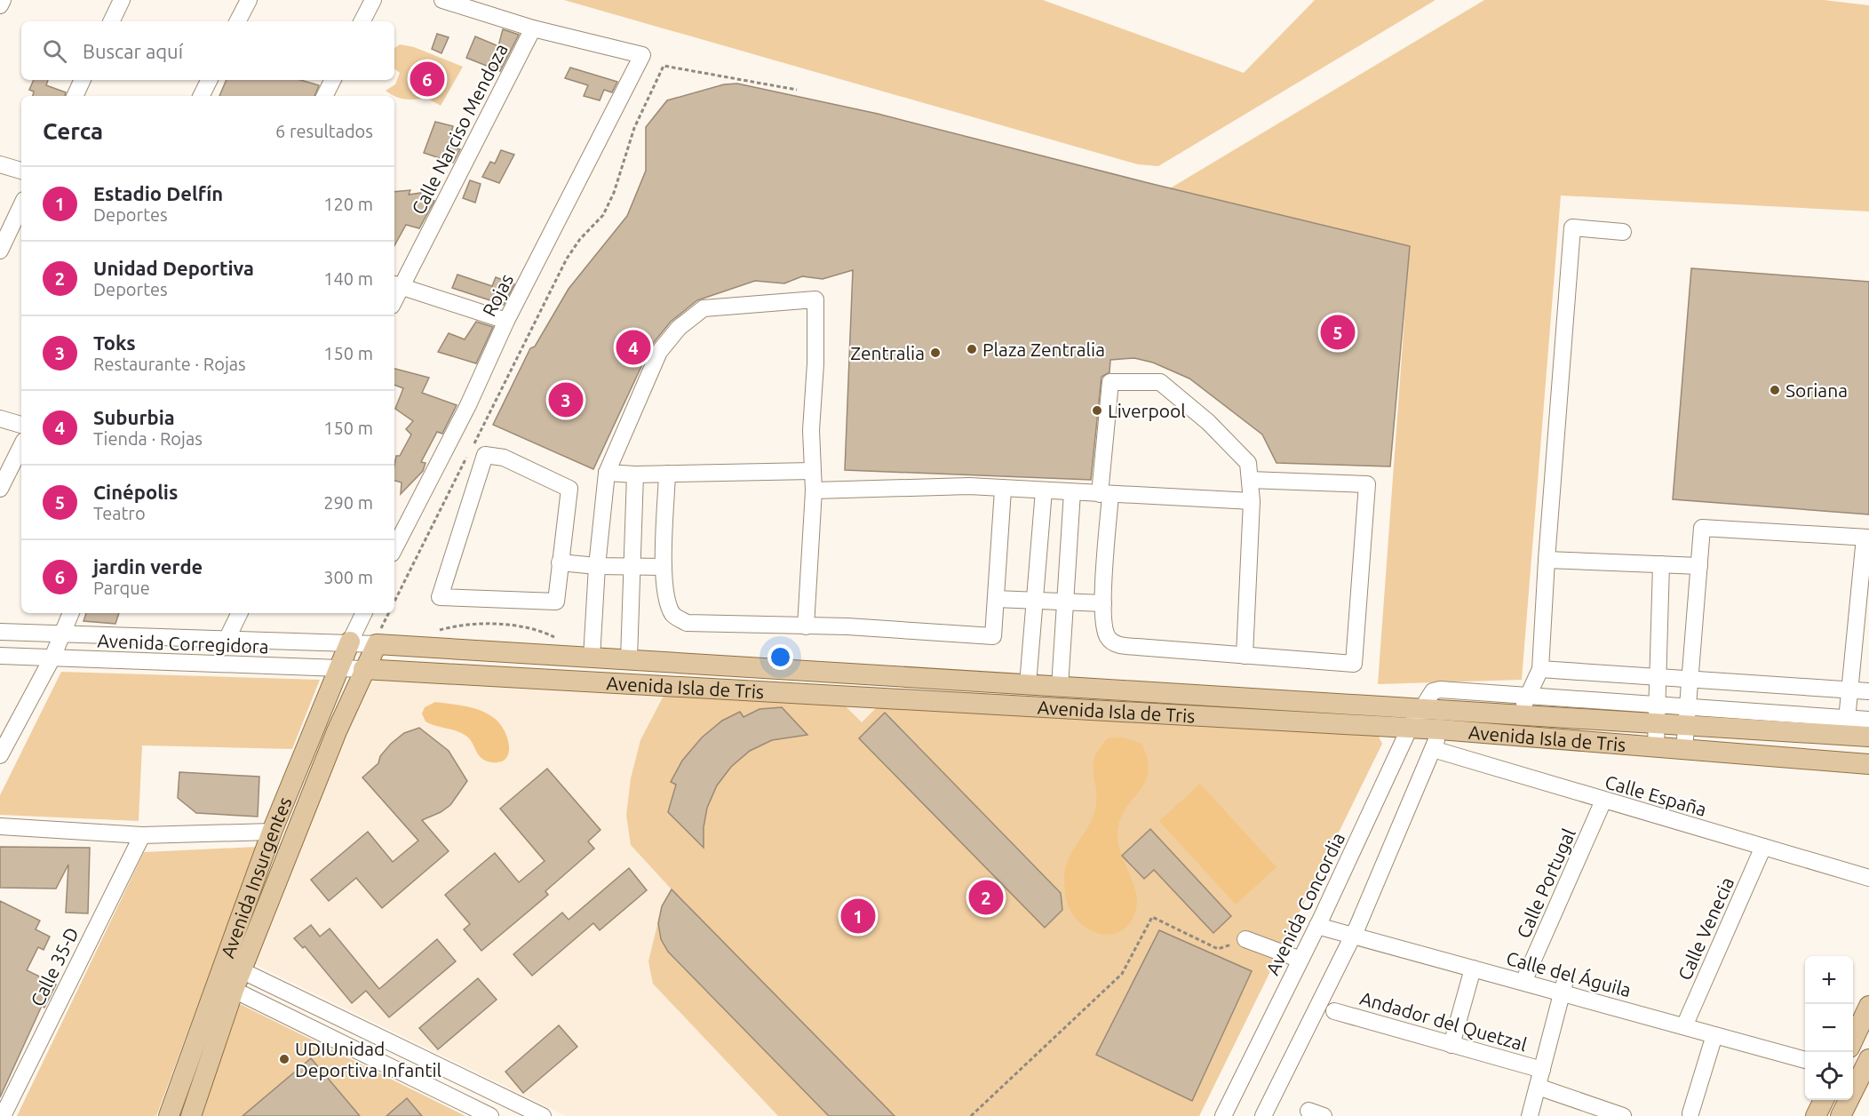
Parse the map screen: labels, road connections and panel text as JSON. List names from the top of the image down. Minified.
{"streets":{"main road":["Avenida Isla de Tris","Avenida Insurgentes"],"street":["Calle Narciso Mendoza","Rojas","Avenida Corregidora","Calle España","Calle Portugal","Avenida Concordia","Calle Venecia","Calle 35-D","Calle del Águila","Andador del Quetzal"]},"crossings":[["Calle Narciso Mendoza","Rojas"],["Avenida Corregidora","Avenida Isla de Tris"],["Avenida Corregidora","Avenida Insurgentes"],["Avenida Isla de Tris","Avenida Insurgentes"],["Avenida Isla de Tris","Avenida Concordia"],["Calle España","Calle Portugal"],["Calle España","Calle Venecia"],["Calle Portugal","Calle del Águila"],["Avenida Concordia","Calle del Águila"],["Calle Venecia","Calle del Águila"]],"places":["Plaza Zentralia","Zentralia","Soriana","Liverpool","UDIUnidad Deportiva Infantil"],"page":{"search":"Buscar aquí","pins":["6","5","4","3","2","1"],"heading":["Cerca","6 resultados"],"list":[{"mark":"1","name":"Estadio Delfín","note":"Deportes","value":"120 m"},{"mark":"2","name":"Unidad Deportiva","note":"Deportes","value":"140 m"},{"mark":"3","name":"Toks","note":"Restaurante · Rojas","value":"150 m"},{"mark":"4","name":"Suburbia","note":"Tienda · Rojas","value":"150 m"},{"mark":"5","name":"Cinépolis","note":"Teatro","value":"290 m"},{"mark":"6","name":"jardin verde","note":"Parque","value":"300 m"}],"map_buttons":["+","−"]}}
